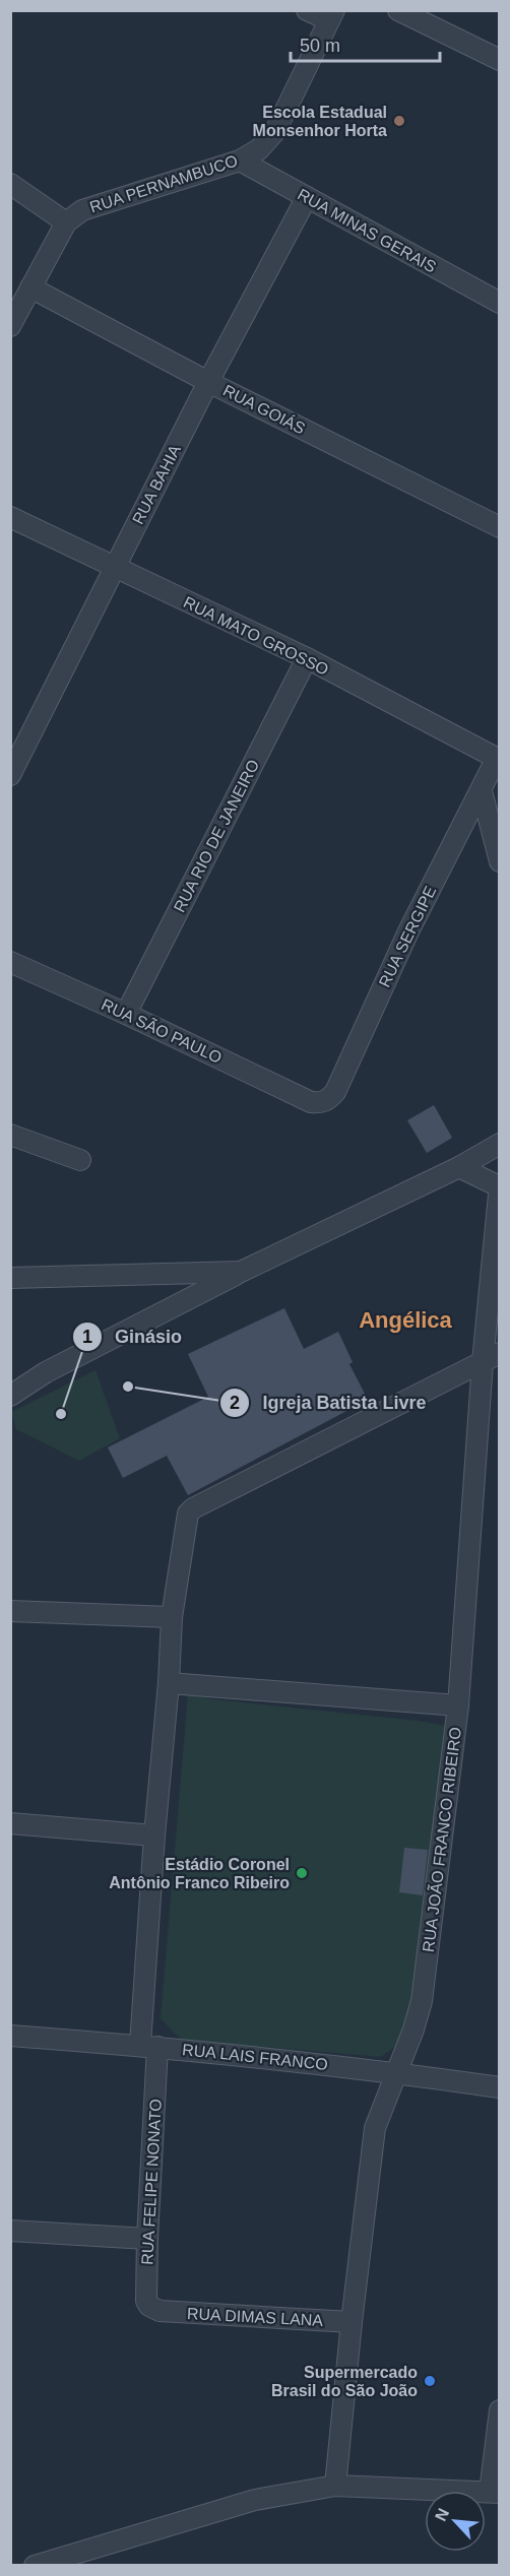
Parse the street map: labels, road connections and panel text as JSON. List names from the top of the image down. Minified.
{"streets":{"street":["RUA PERNAMBUCO","RUA MINAS GERAIS","RUA GOIÁS","RUA BAHIA","RUA MATO GROSSO","RUA RIO DE JANEIRO","RUA SERGIPE","RUA SÃO PAULO","RUA JOÃO FRANCO RIBEIRO","RUA LAIS FRANCO","RUA FELIPE NONATO","RUA DIMAS LANA"]},"crossings":[["RUA PERNAMBUCO","RUA MINAS GERAIS"],["RUA PERNAMBUCO","RUA GOIÁS"],["RUA MINAS GERAIS","RUA BAHIA"],["RUA GOIÁS","RUA BAHIA"],["RUA BAHIA","RUA MATO GROSSO"],["RUA MATO GROSSO","RUA RIO DE JANEIRO"],["RUA MATO GROSSO","RUA SERGIPE"],["RUA RIO DE JANEIRO","RUA SÃO PAULO"],["RUA SERGIPE","RUA SÃO PAULO"],["RUA JOÃO FRANCO RIBEIRO","RUA LAIS FRANCO"],["RUA JOÃO FRANCO RIBEIRO","RUA FELIPE NONATO"],["RUA JOÃO FRANCO RIBEIRO","RUA DIMAS LANA"],["RUA LAIS FRANCO","RUA FELIPE NONATO"],["RUA FELIPE NONATO","RUA DIMAS LANA"]],"districts":["Angélica"],"places":["Escola Estadual Monsenhor Horta","Igreja Batista Livre","Ginásio","Estádio Coronel Antônio Franco Ribeiro","Supermercado Brasil do São João"],"scale_bar":"50 m","north":"top left"}
